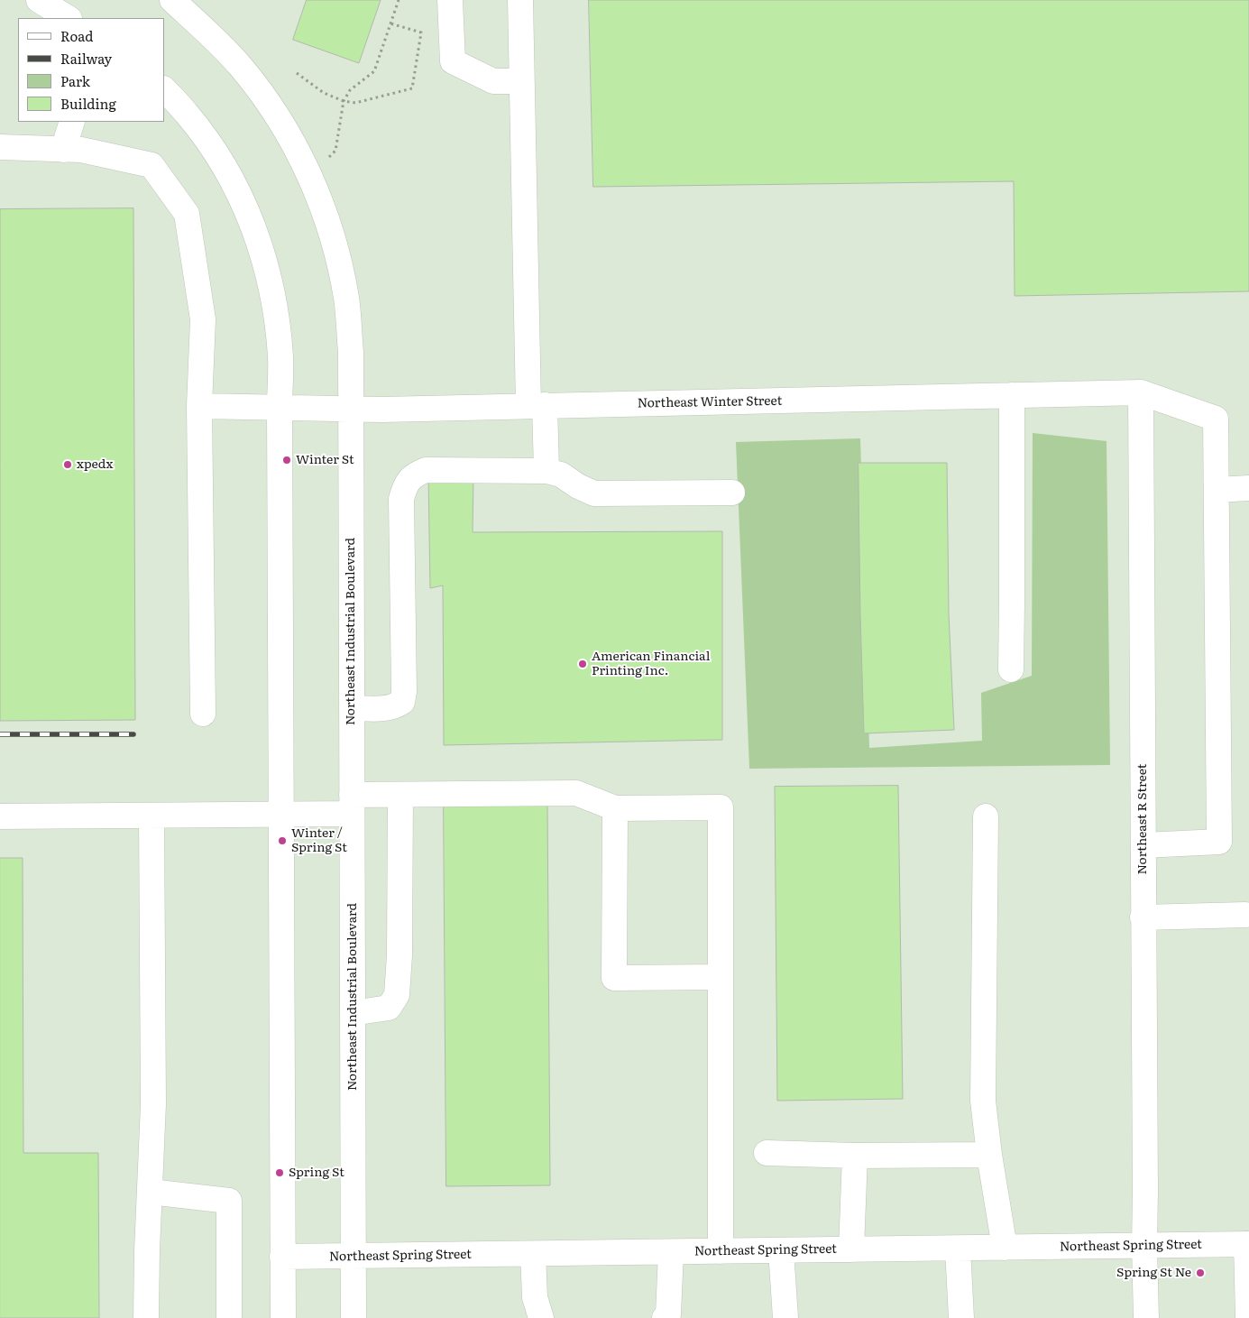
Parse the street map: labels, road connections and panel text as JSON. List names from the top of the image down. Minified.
{"streets":{"street":["Northeast Winter Street","Northeast Industrial Boulevard","Northeast R Street","Northeast Spring Street"]},"crossings":[["Northeast Winter Street","Northeast Industrial Boulevard"],["Northeast Winter Street","Northeast R Street"],["Northeast Industrial Boulevard","Northeast Spring Street"],["Northeast R Street","Northeast Spring Street"]],"places":["Winter St","xpedx","American Financial Printing Inc.","Winter / Spring St","Spring St","Spring St Ne"],"legend":["Road","Railway","Park","Building"]}
